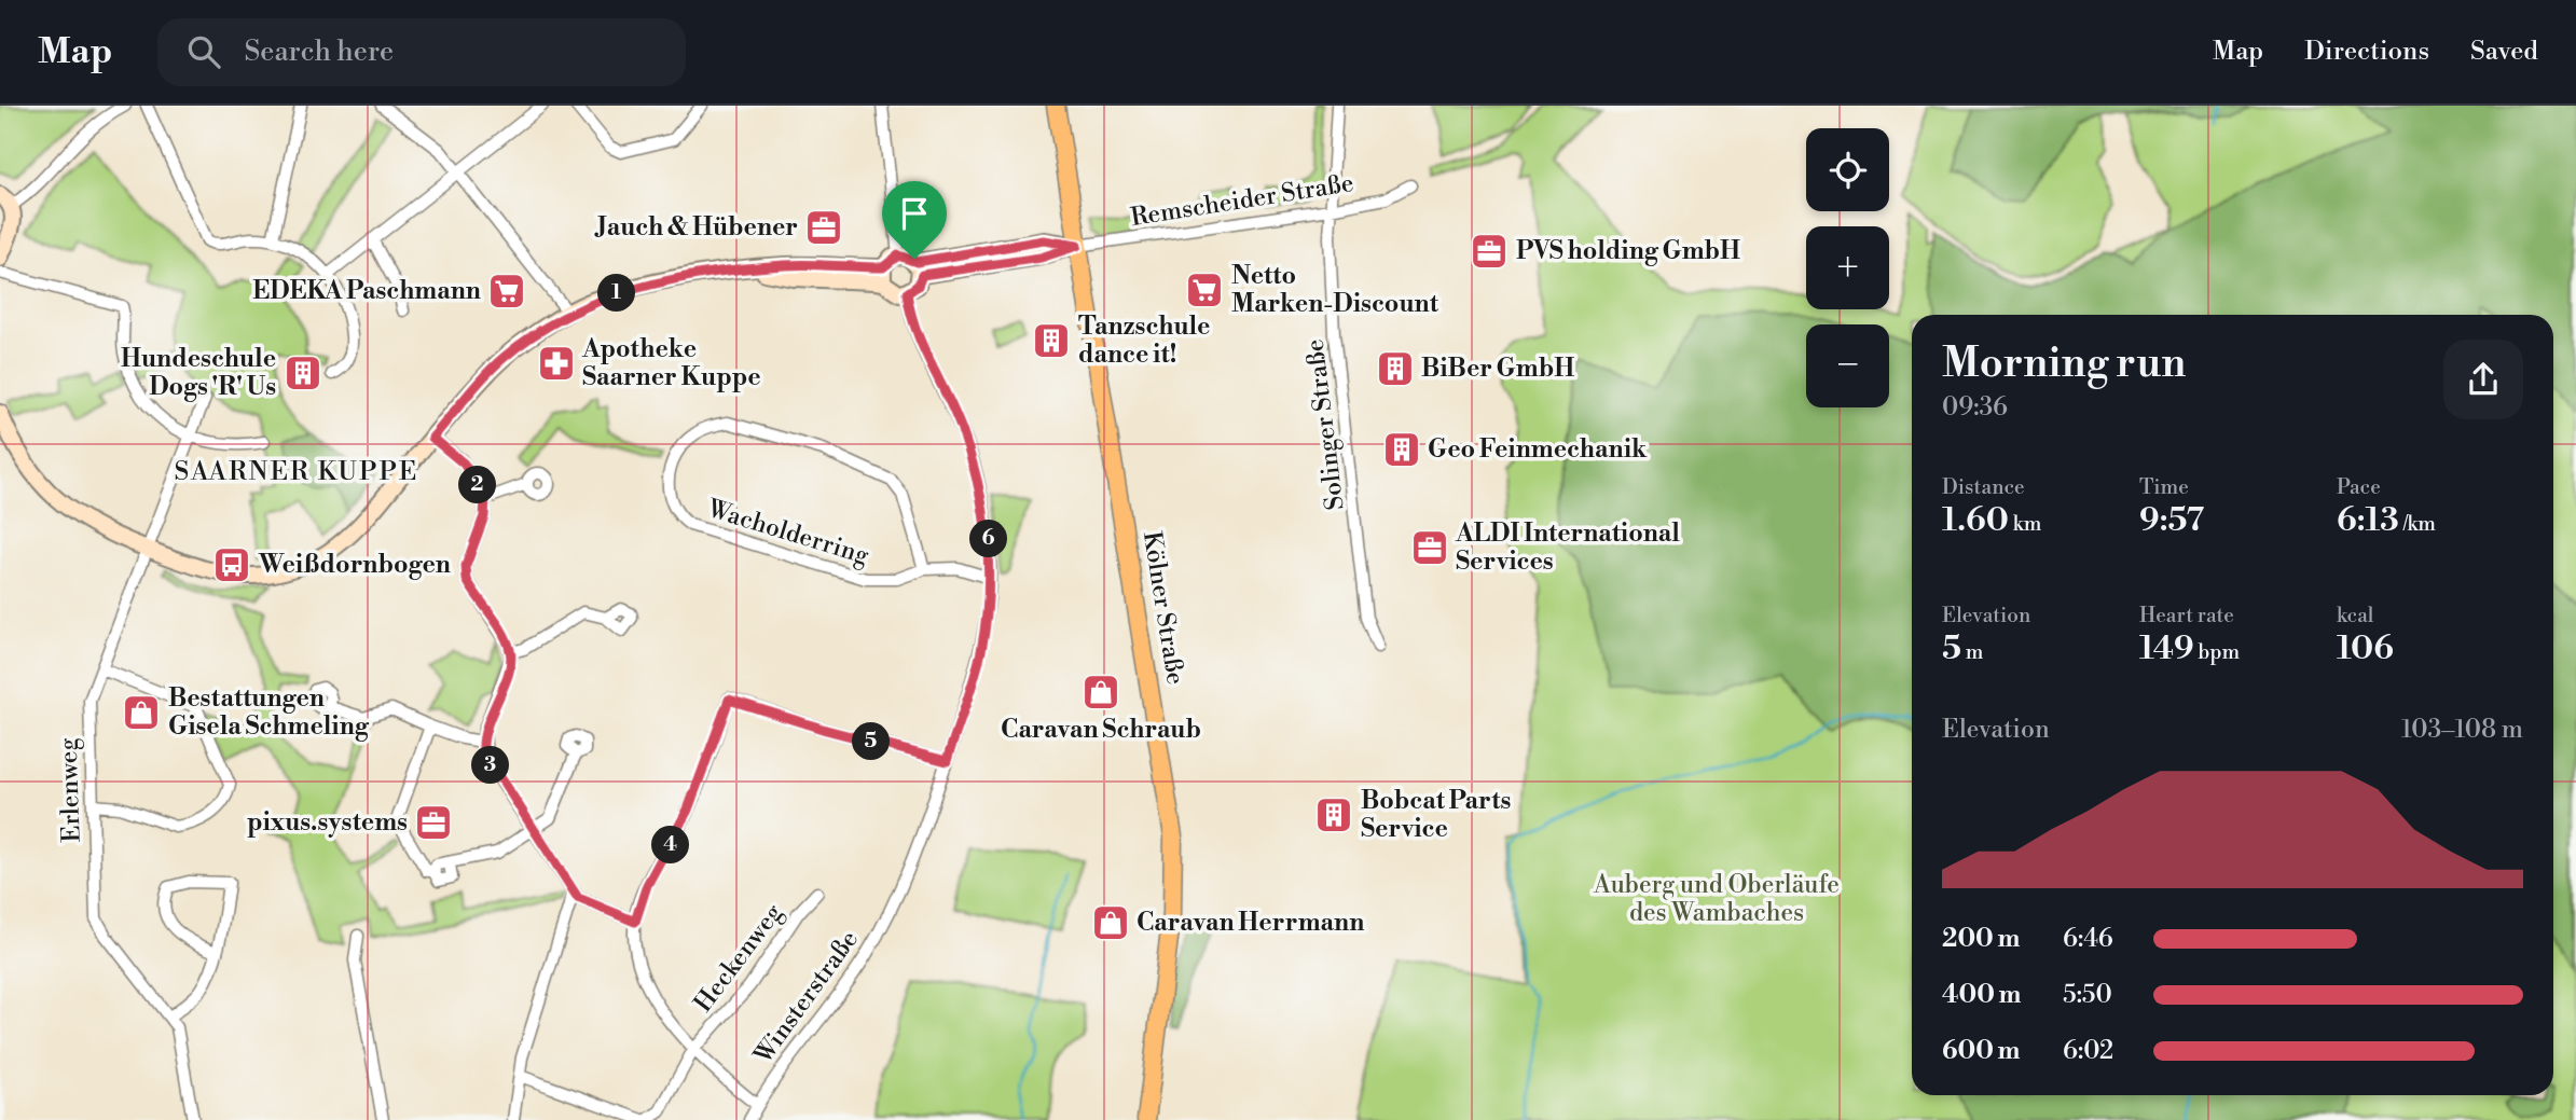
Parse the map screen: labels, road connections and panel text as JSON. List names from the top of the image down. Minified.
{"streets":{"main road":["Kölner Straße"],"street":["Remscheider Straße","Solinger Straße","Wacholderring","Erlenweg","Heckenweg","Winsterstraße"]},"crossings":[["Remscheider Straße","Solinger Straße"],["Remscheider Straße","Kölner Straße"],["Wacholderring","Winsterstraße"],["Heckenweg","Winsterstraße"]],"districts":["SAARNER KUPPE"],"parks":["Auberg und Oberläufe des Wambaches"],"places":{"office":["Jauch & Hübener","PVS holding GmbH","ALDI International Services","pixus.systems"],"supermarket":["Netto Marken-Discount","EDEKA Paschmann"],"building":["Tanzschule dance it!","BiBer GmbH","Hundeschule Dogs 'R' Us","Geo Feinmechanik","Bobcat Parts Service"],"pharmacy":["Apotheke Saarner Kuppe"],"bus stop":["Weißdornbogen"],"shop":["Caravan Schraub","Bestattungen Gisela Schmeling","Caravan Herrmann"]},"page":{"header":"Map","search":"Search here","nav":["Map","Directions","Saved"],"map_buttons":["+","−"],"pins":["1","2","6","5","3","4"],"heading":["Morning run","09:36"],"stats":[["Distance","1.60 km"],["Time","9:57"],["Pace","6:13 /km"],["Elevation","5 m"],["Heart rate","149 bpm"],["kcal","106"]],"chart":["Elevation","103–108 m"],"list":[{"name":"200 m","note":"6:46"},{"name":"400 m","note":"5:50"},{"name":"600 m","note":"6:02"}]}}
